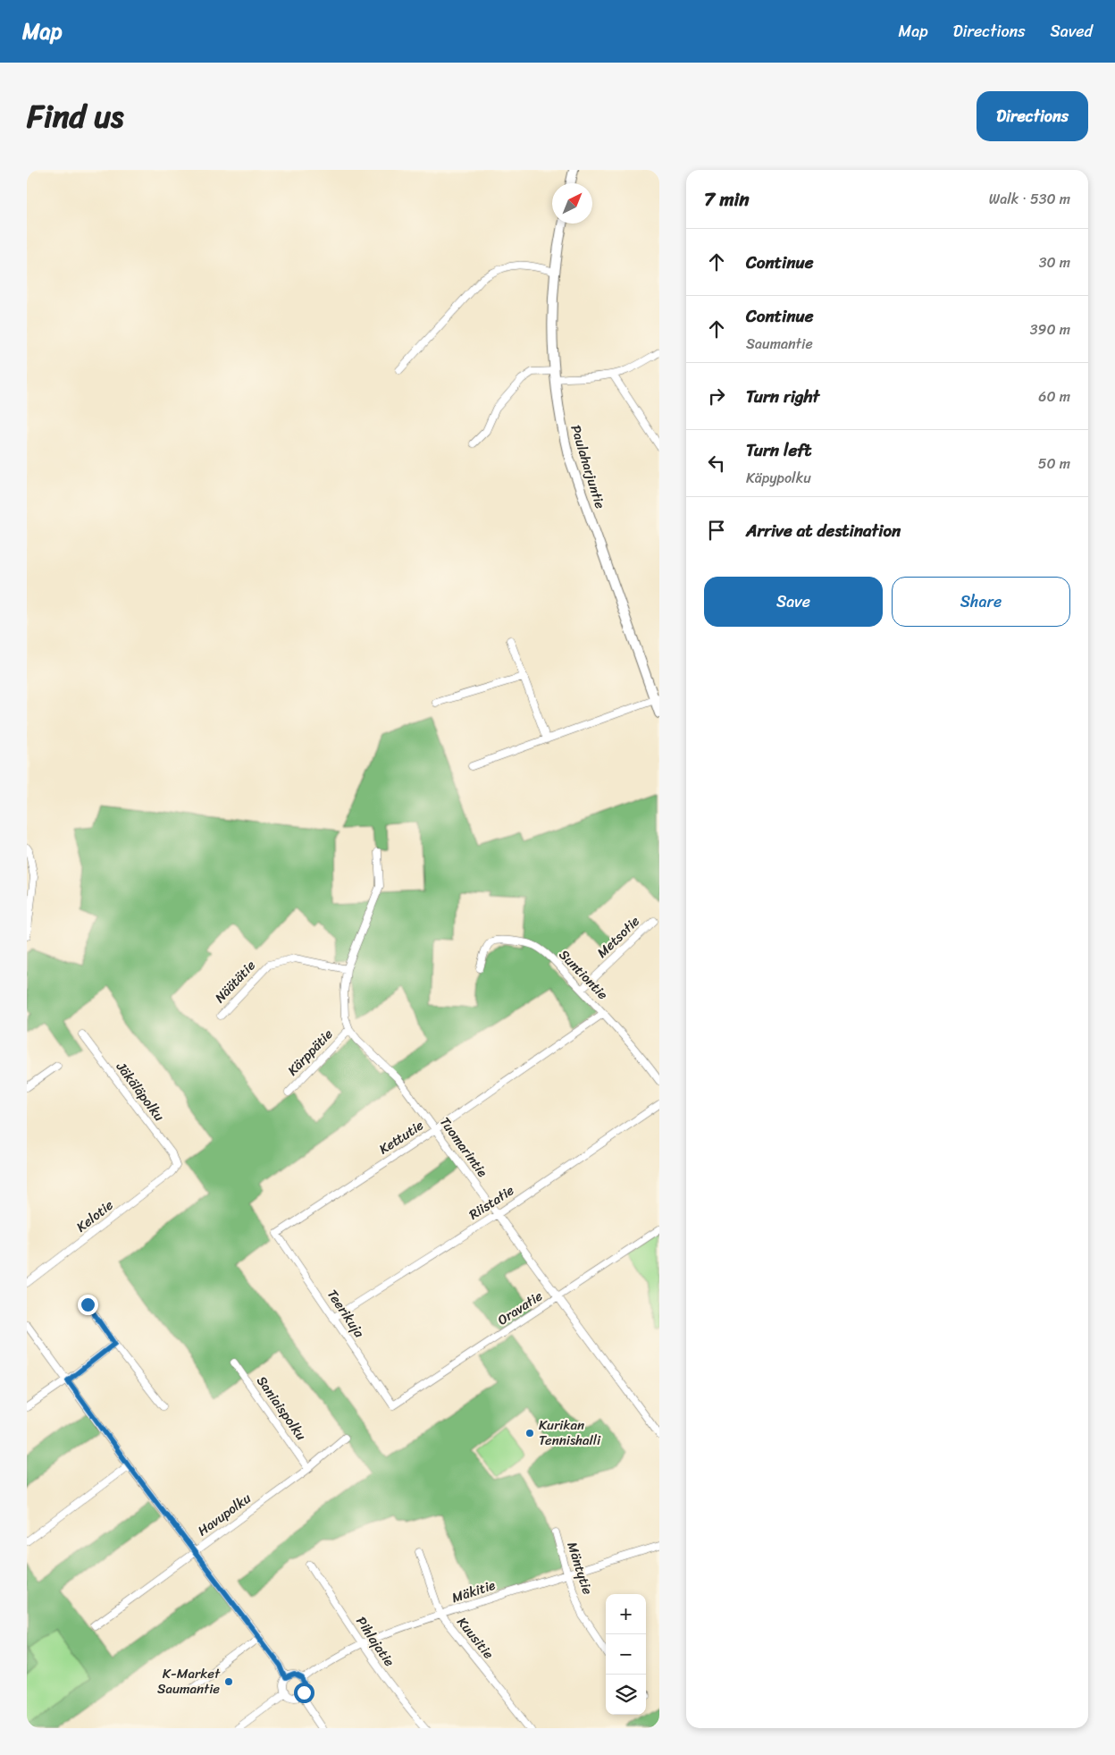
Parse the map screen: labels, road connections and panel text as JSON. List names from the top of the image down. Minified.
{"streets":{"main road":["Paulaharjuntie"],"street":["Metsotie","Suntiontie","Näätätie","Kärppätie","Jäkäläpolku","Kettutie","Tuomarintie","Riistatie","Kelotie","Oravatie","Teerikuja","Saniaispolku","Havupolku","Mäntytie","Mäkitie","Kuusitie","Pihlajatie"]},"crossings":[["Metsotie","Suntiontie"],["Suntiontie","Kettutie"],["Näätätie","Tuomarintie"],["Kärppätie","Tuomarintie"],["Jäkäläpolku","Kelotie"],["Kettutie","Tuomarintie"],["Kettutie","Teerikuja"],["Tuomarintie","Riistatie"],["Tuomarintie","Oravatie"],["Riistatie","Teerikuja"],["Oravatie","Teerikuja"],["Saniaispolku","Havupolku"],["Mäntytie","Mäkitie"],["Mäkitie","Kuusitie"],["Mäkitie","Pihlajatie"]],"places":["Kurikan Tennishalli","K-Market Saumantie"],"north":"top right","page":{"header":"Map","nav":["Map","Directions","Saved"],"title":"Find us","buttons":["Directions",["Save","Share"]],"heading":["7 min","Walk · 530 m"],"list":[["Continue","30 m"],["Continue","Saumantie","390 m"],["Turn right","60 m"],["Turn left","Käpypolku","50 m"],"Arrive at destination"],"map_buttons":["+","−"]}}
